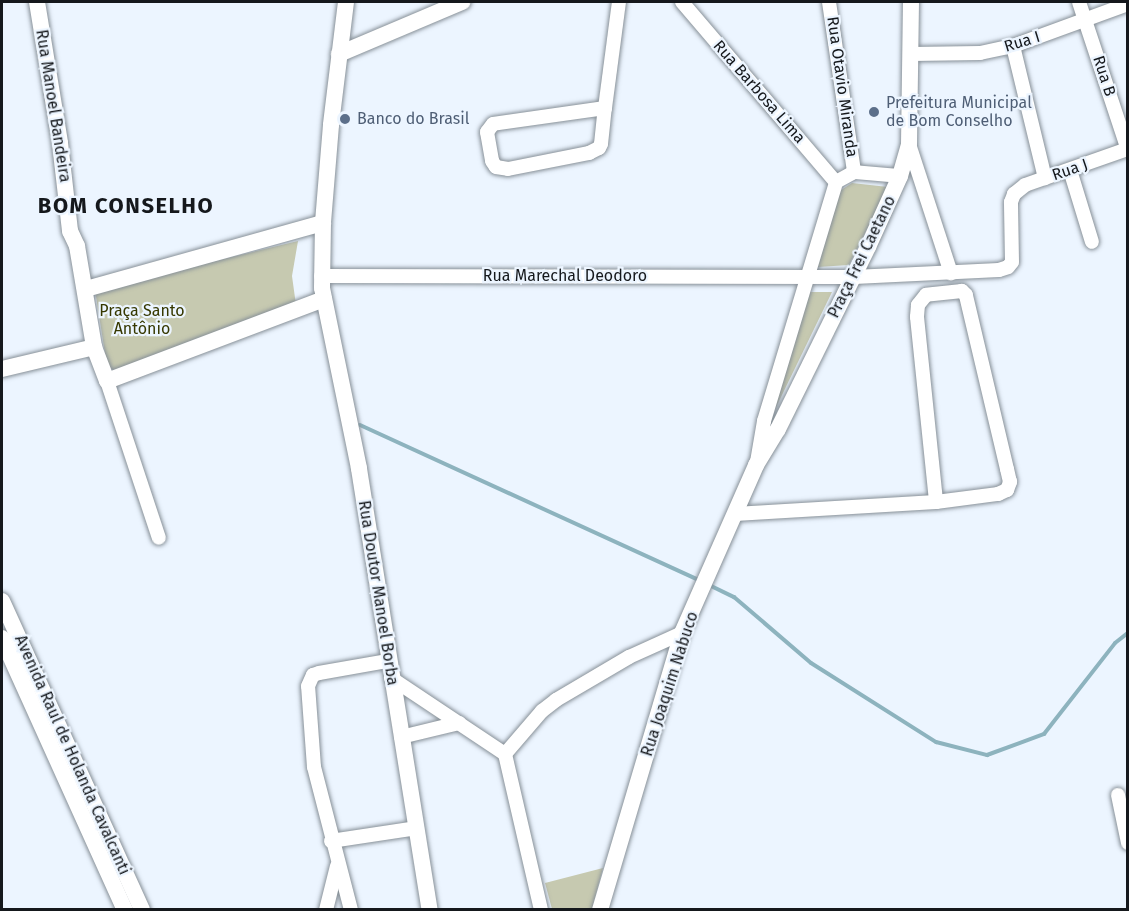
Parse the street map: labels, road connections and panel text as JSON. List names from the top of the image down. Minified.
{"streets":{"street":["Rua I","Rua B","Rua Otavio Miranda","Rua Barbosa Lima","Rua Manoel Bandeira","Rua J","Praça Frei Caetano","Rua Marechal Deodoro","Rua Doutor Manoel Borba","Rua Joaquim Nabuco","Avenida Raul de Holanda Cavalcanti"]},"crossings":[["Rua I","Rua B"],["Rua B","Rua J"],["Rua Otavio Miranda","Praça Frei Caetano"],["Rua J","Rua Marechal Deodoro"],["Praça Frei Caetano","Rua Marechal Deodoro"],["Praça Frei Caetano","Rua Joaquim Nabuco"],["Rua Marechal Deodoro","Rua Doutor Manoel Borba"]],"districts":["BOM CONSELHO"],"parks":["Praça Santo Antônio"],"places":["Prefeitura Municipal de Bom Conselho","Banco do Brasil"]}
